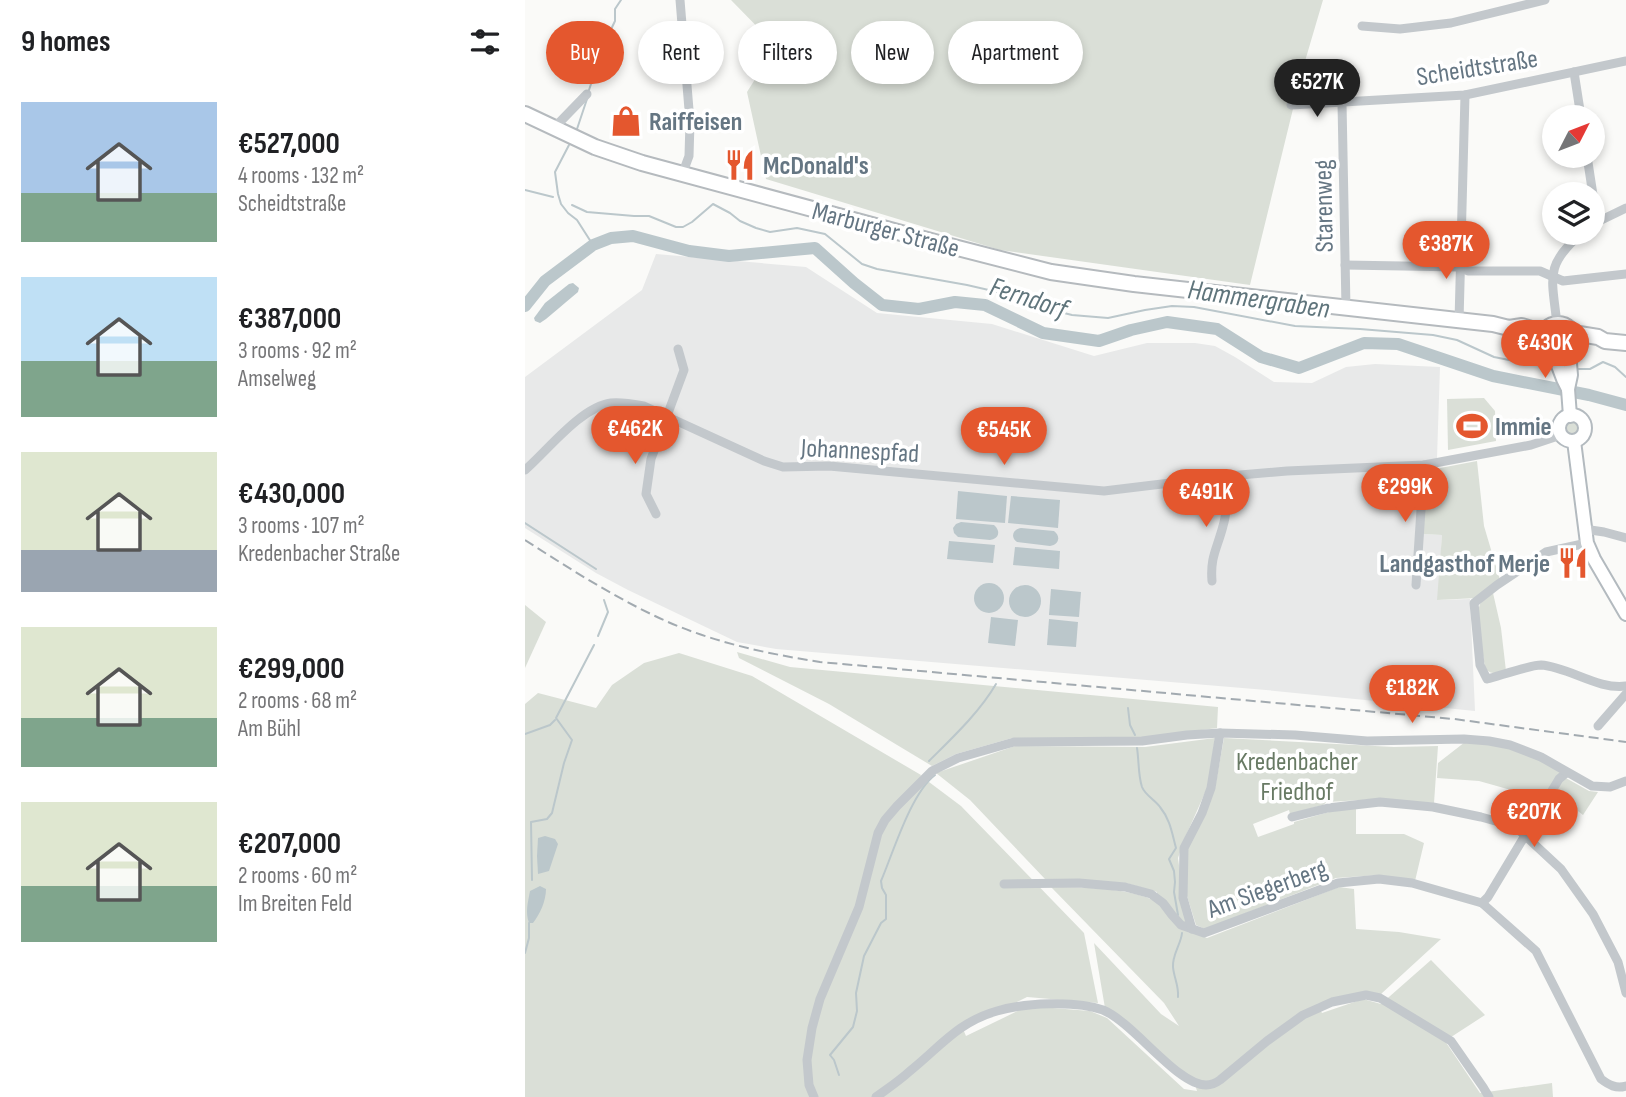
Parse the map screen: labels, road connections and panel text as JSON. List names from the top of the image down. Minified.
{"streets":{"main road":["Marburger Straße"],"street":["Scheidtstraße","Starenweg","Johannespfad","Am Siegerberg"]},"crossings":[["Scheidtstraße","Starenweg"],["Starenweg","Marburger Straße"]],"water":["Ferndorf","Hammergraben"],"parks":["Kredenbacher Friedhof"],"places":{"shop":["Raiffeisen"],"restaurant":["McDonald's","Landgasthof Merje"],"sports":["Immie"]},"north":"top right","page":{"heading":"9 homes","chip":["Buy","Rent","Filters","New","Apartment"],"price":["€527K","€387K","€430K","€462K","€545K","€299K","€491K","€182K","€207K"],"list":[{"name":"€527,000","note":"4 rooms · 132 m² · Scheidtstraße"},{"name":"€387,000","note":"3 rooms · 92 m² · Amselweg"},{"name":"€430,000","note":"3 rooms · 107 m² · Kredenbacher Straße"},{"name":"€299,000","note":"2 rooms · 68 m² · Am Bühl"},{"name":"€207,000","note":"2 rooms · 60 m² · Im Breiten Feld"}]}}
